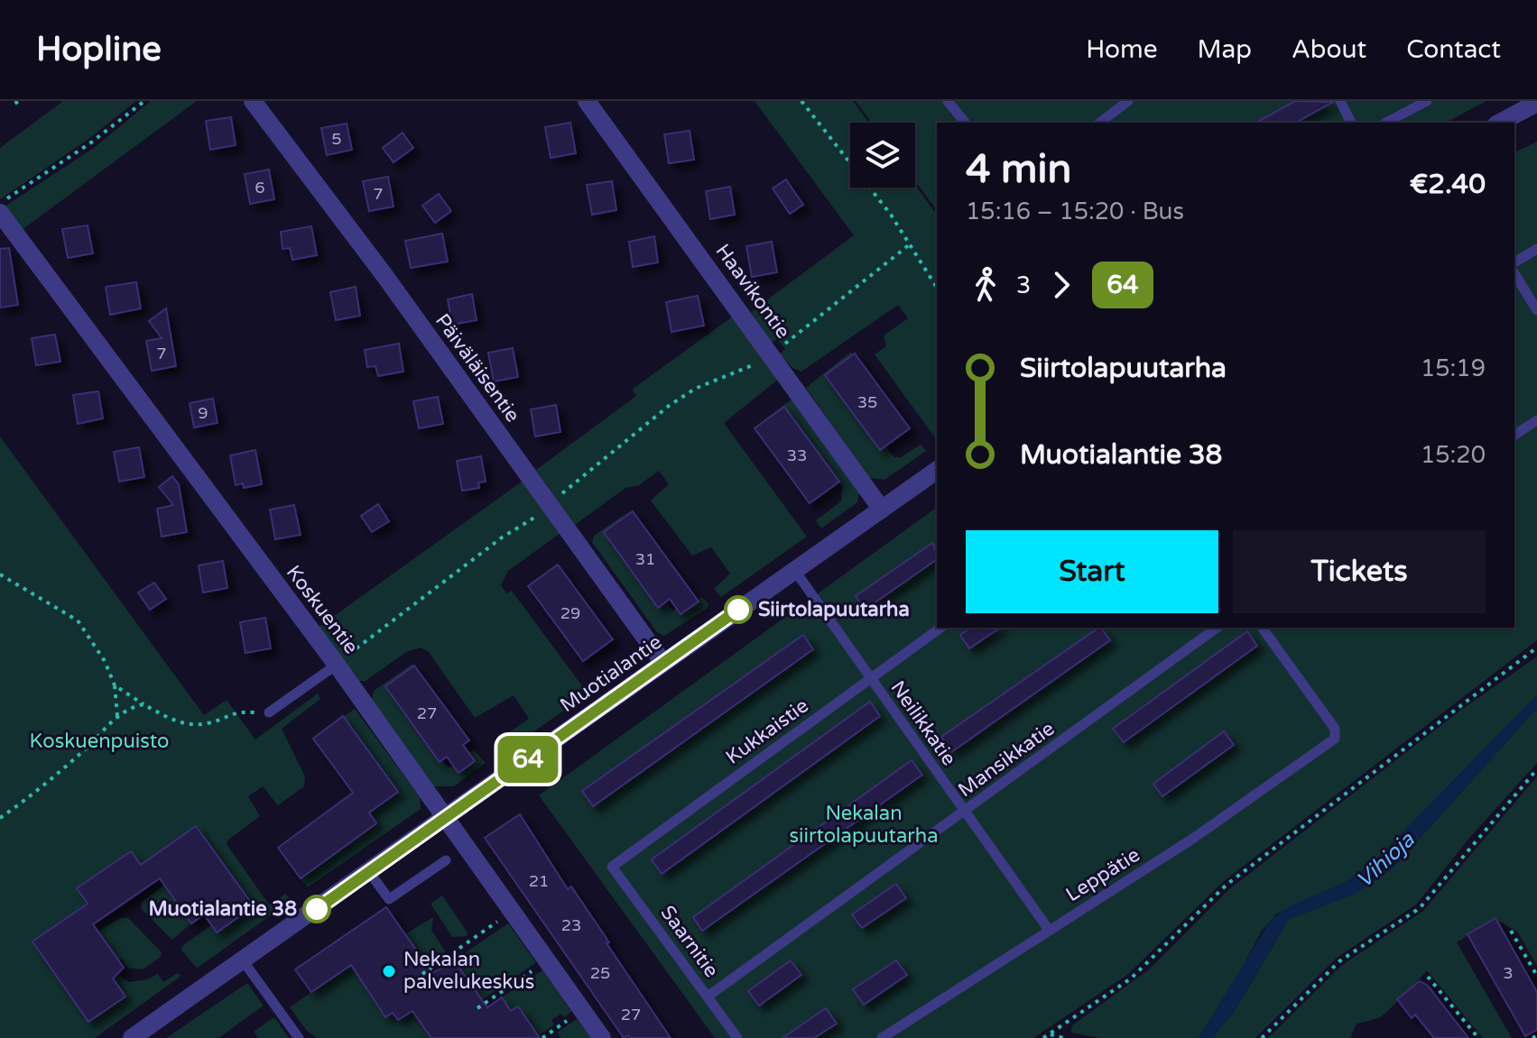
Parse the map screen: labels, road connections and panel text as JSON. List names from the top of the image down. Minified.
{"streets":{"street":["Haavikontie","Päiväläisentie","Koskuentie","Muotialantie"],"lane":["Neilikkatie","Kukkaistie","Mansikkatie","Leppätie","Saarnitie"]},"crossings":[["Haavikontie","Muotialantie"],["Päiväläisentie","Muotialantie"],["Koskuentie","Muotialantie"],["Muotialantie","Neilikkatie"],["Neilikkatie","Kukkaistie"],["Neilikkatie","Mansikkatie"],["Neilikkatie","Leppätie"],["Kukkaistie","Saarnitie"],["Mansikkatie","Saarnitie"]],"water":["Vihioja"],"parks":["Koskuenpuisto","Nekalan siirtolapuutarha"],"places":["Siirtolapuutarha","Muotialantie 38","Nekalan palvelukeskus"],"lines":["bus line 64"],"house_numbers":["5","6","7","7","35","9","33","31","29","27","21","23","25","3","27"],"page":{"header":"Hopline","nav":["Home","Map","About","Contact"],"on_map":"64","heading":["4 min","15:16 – 15:20 · Bus","€2.40"],"legs":["3","64"],"list":[{"name":"Siirtolapuutarha","value":"15:19"},{"name":"Muotialantie 38","value":"15:20"}],"buttons":["Start","Tickets"]}}
